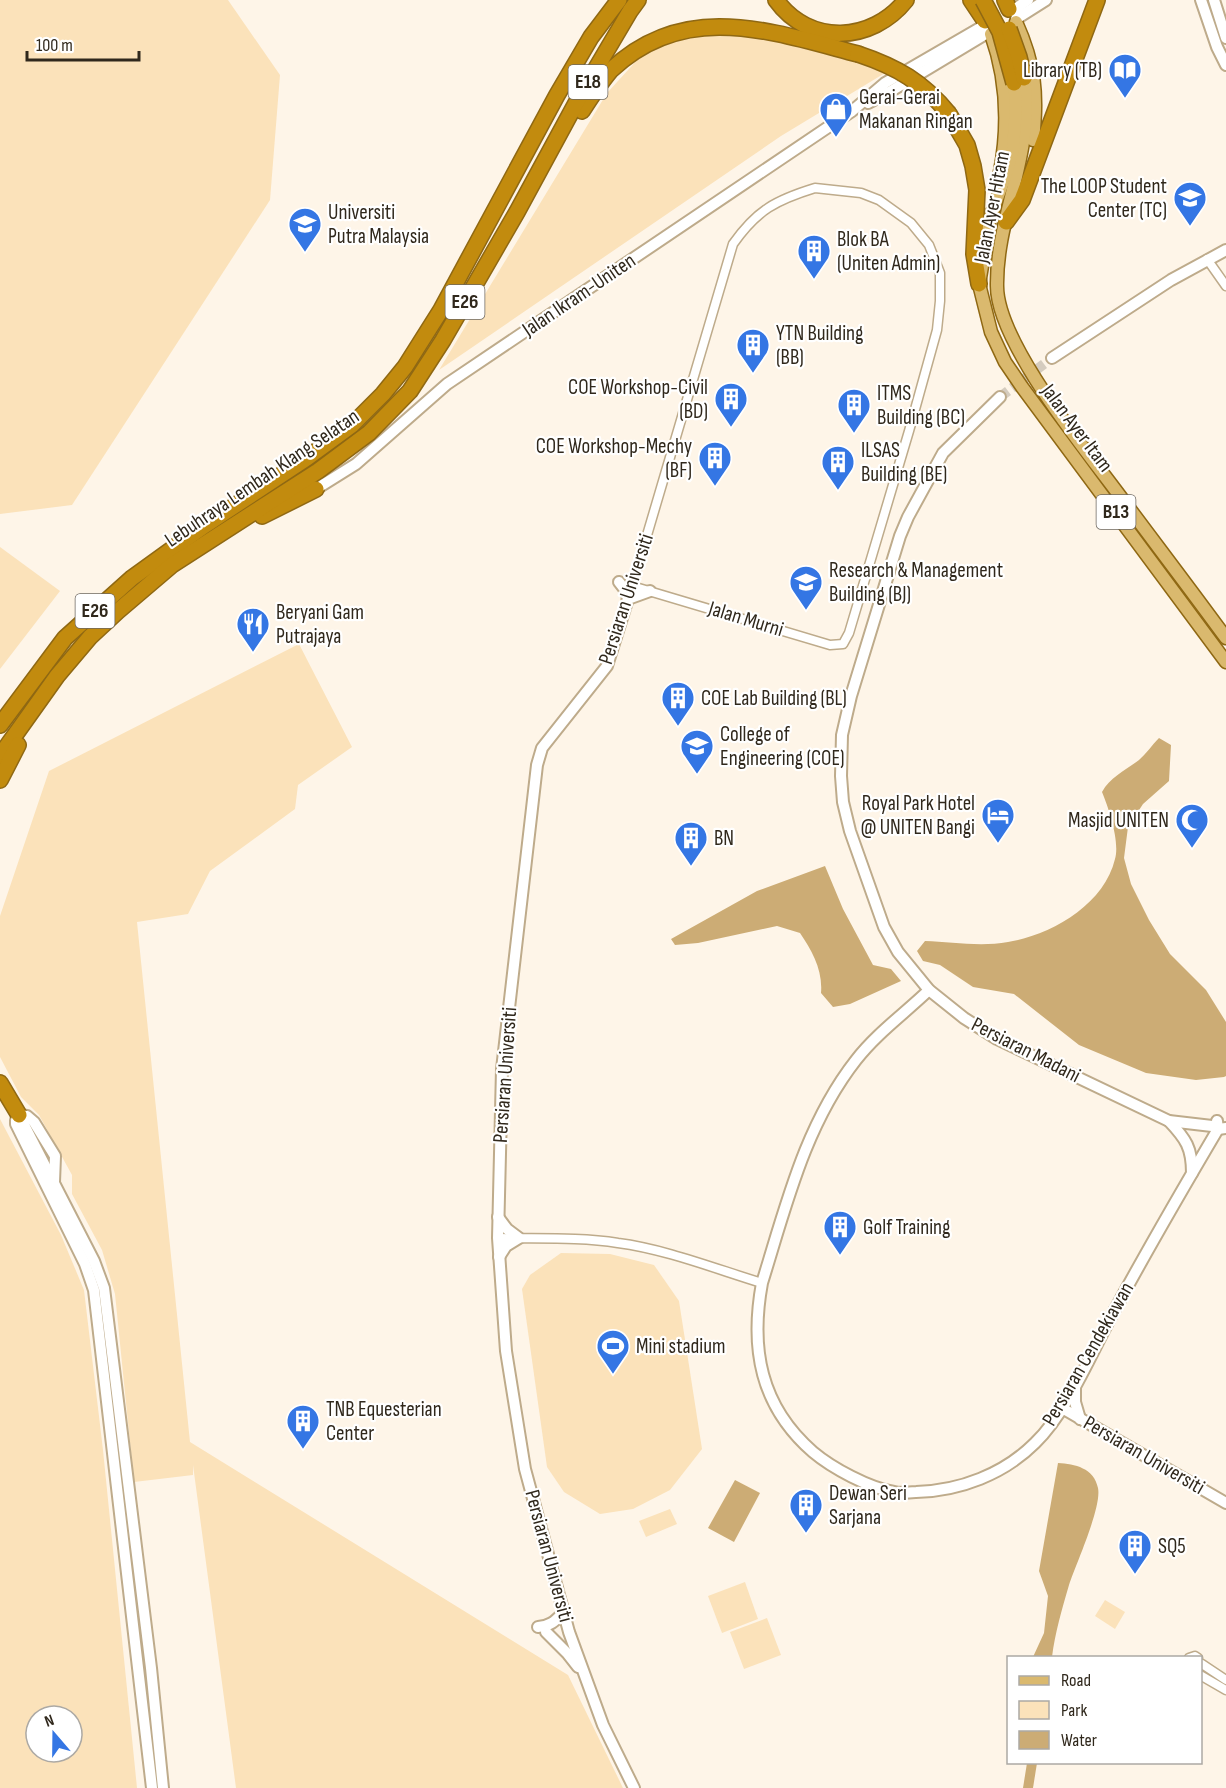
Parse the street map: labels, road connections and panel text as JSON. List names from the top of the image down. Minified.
{"streets":{"highway":["E18","E26","Lebuhraya Lembah Klang Selatan","B13"],"main road":["Jalan Ayer Hitam","Jalan Ayer Itam"],"street":["Jalan Ikram-Uniten","Persiaran Universiti","Jalan Murni","Persiaran Madani","Persiaran Cendekiawan"]},"crossings":[["E18","Lebuhraya Lembah Klang Selatan"],["Jalan Ayer Hitam","Jalan Ayer Itam"],["Jalan Ayer Hitam","B13"],["Persiaran Universiti","Jalan Murni"],["Persiaran Universiti","Persiaran Cendekiawan"],["Persiaran Madani","Persiaran Cendekiawan"]],"places":{"library":["Library (TB)"],"shop":["Gerai-Gerai Makanan Ringan"],"school or university":["The LOOP Student Center (TC)","Universiti Putra Malaysia","Research & Management Building (BJ)","College of Engineering (COE)"],"building":["Blok BA (Uniten Admin)","YTN Building (BB)","COE Workshop-Civil (BD)","ITMS Building (BC)","COE Workshop-Mechy (BF)","ILSAS Building (BE)","COE Lab Building (BL)","BN","Golf Training","TNB Equesterian Center","Dewan Seri Sarjana","SQ5"],"restaurant":["Beryani Gam Putrajaya"],"hotel":["Royal Park Hotel @ UNITEN Bangi"],"mosque":["Masjid UNITEN"],"sports":["Mini stadium"]},"legend":["Road","Park","Water"],"scale_bar":"100 m","north":"top"}
